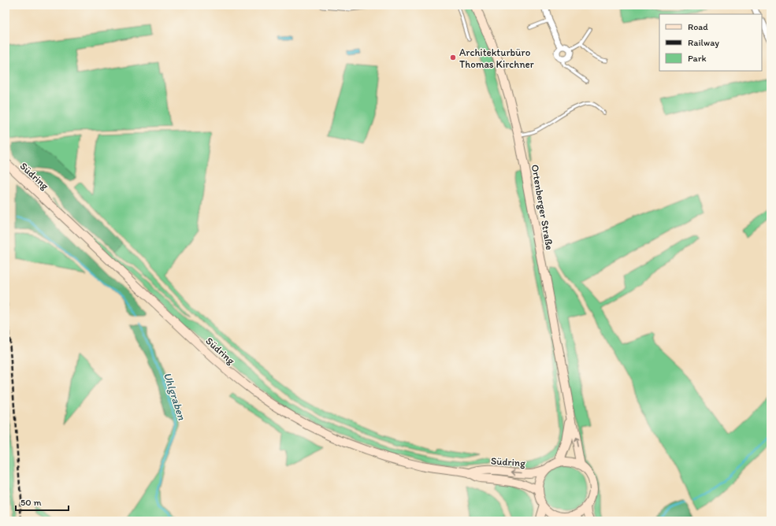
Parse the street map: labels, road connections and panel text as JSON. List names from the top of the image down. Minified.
{"streets":{"street":["Südring","Ortenberger Straße"]},"crossings":[["Südring","Ortenberger Straße"]],"water":["Uhlgraben"],"places":["Architekturbüro Thomas Kirchner"],"legend":["Road","Railway","Park"],"scale_bar":"50 m"}
